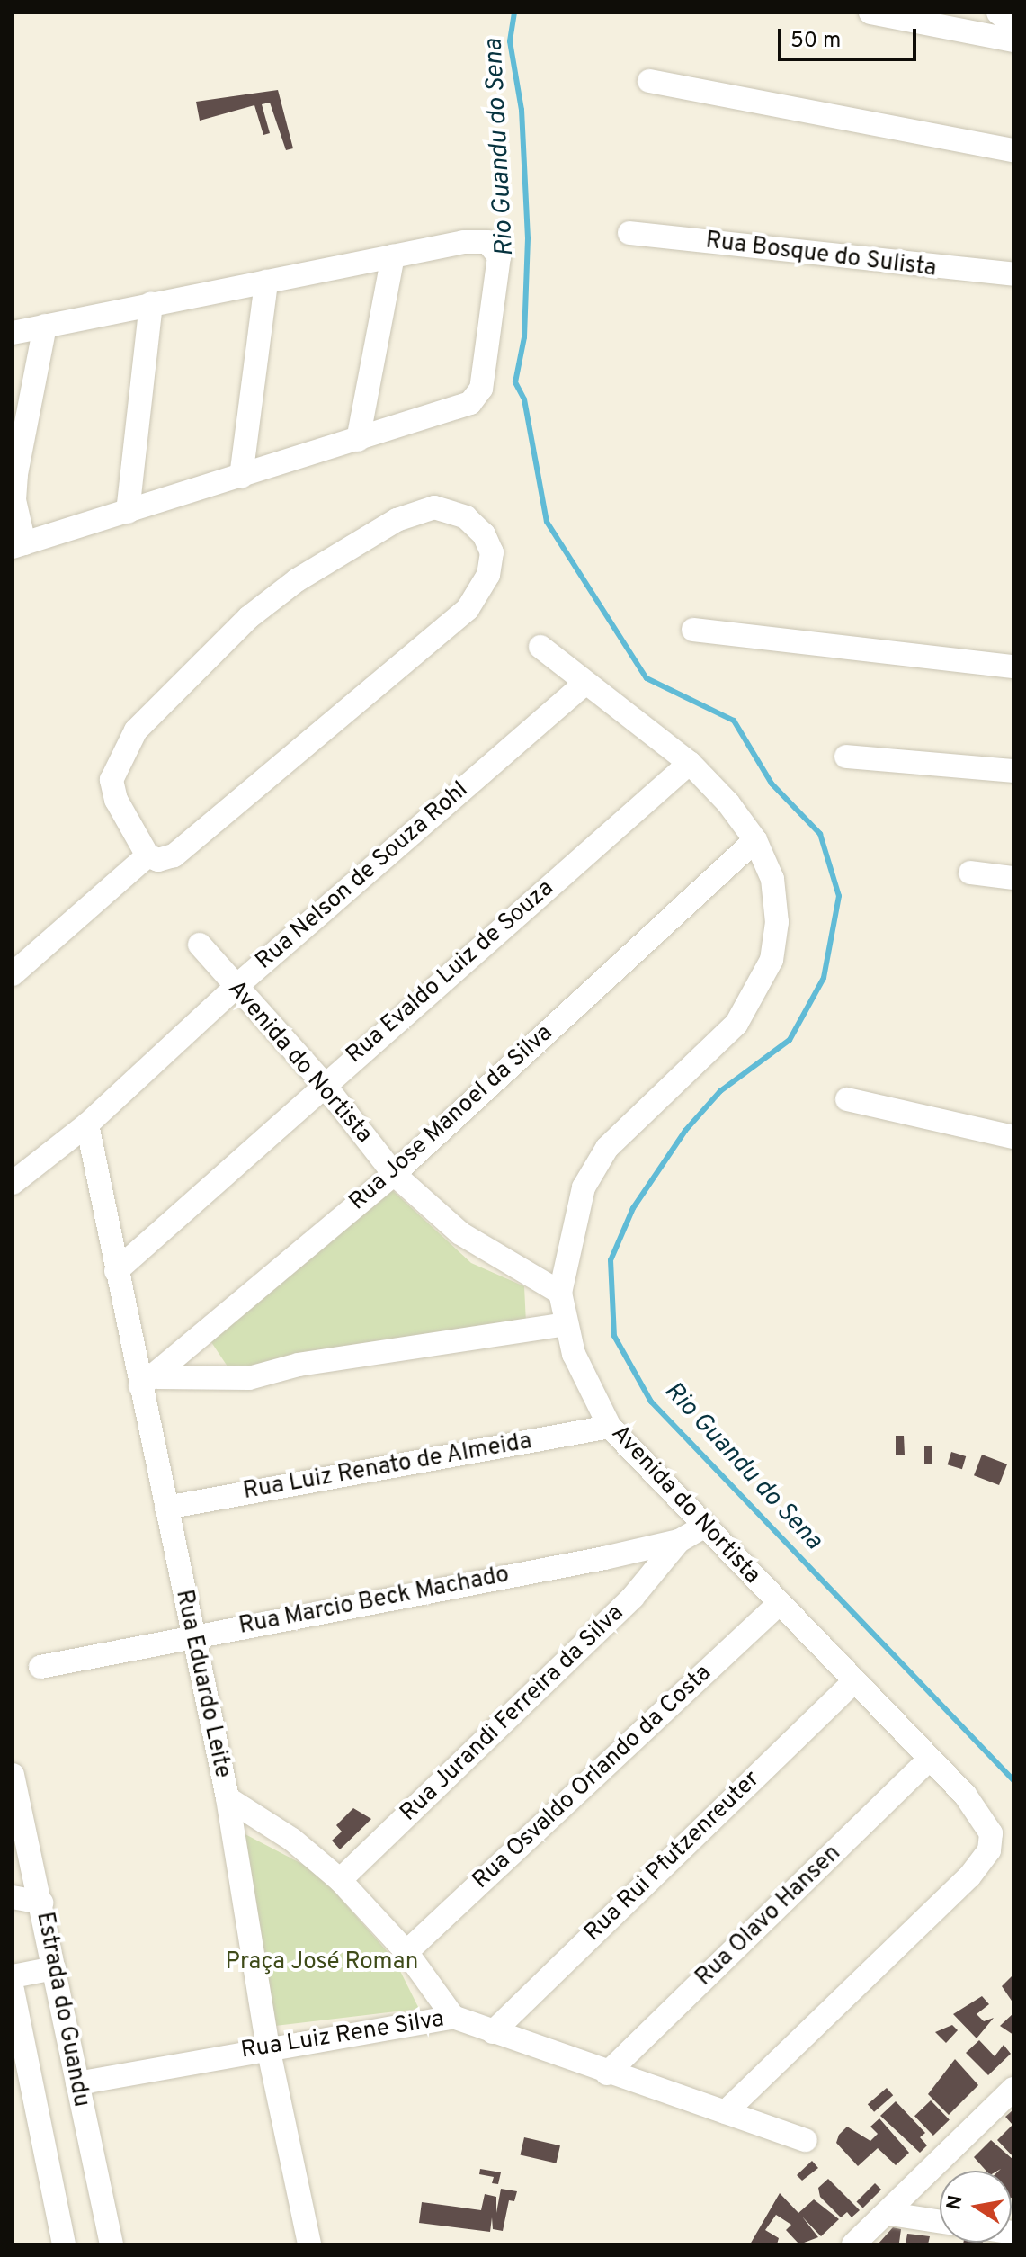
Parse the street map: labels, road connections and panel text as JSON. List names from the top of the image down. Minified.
{"streets":{"street":["Rua Bosque do Sulista","Rua Nelson de Souza Rohl","Rua Evaldo Luiz de Souza","Avenida do Nortista","Rua Jose Manoel da Silva","Rua Luiz Renato de Almeida","Rua Marcio Beck Machado","Rua Eduardo Leite","Rua Jurandi Ferreira da Silva","Rua Osvaldo Orlando da Costa","Rua Rui Pfutzenreuter","Rua Olavo Hansen","Estrada do Guandu","Rua Luiz Rene Silva"]},"crossings":[["Rua Nelson de Souza Rohl","Avenida do Nortista"],["Rua Nelson de Souza Rohl","Rua Eduardo Leite"],["Rua Evaldo Luiz de Souza","Avenida do Nortista"],["Rua Evaldo Luiz de Souza","Rua Eduardo Leite"],["Avenida do Nortista","Rua Jose Manoel da Silva"],["Avenida do Nortista","Rua Luiz Renato de Almeida"],["Avenida do Nortista","Rua Marcio Beck Machado"],["Avenida do Nortista","Rua Osvaldo Orlando da Costa"],["Avenida do Nortista","Rua Rui Pfutzenreuter"],["Avenida do Nortista","Rua Olavo Hansen"],["Avenida do Nortista","Rua Luiz Rene Silva"],["Rua Jose Manoel da Silva","Rua Eduardo Leite"],["Rua Luiz Renato de Almeida","Rua Eduardo Leite"],["Rua Marcio Beck Machado","Rua Eduardo Leite"],["Rua Marcio Beck Machado","Rua Jurandi Ferreira da Silva"],["Rua Eduardo Leite","Rua Luiz Rene Silva"],["Rua Rui Pfutzenreuter","Rua Luiz Rene Silva"],["Rua Olavo Hansen","Rua Luiz Rene Silva"],["Estrada do Guandu","Rua Luiz Rene Silva"]],"water":["Rio Guandu do Sena"],"parks":["Praça José Roman"],"scale_bar":"50 m","north":"left"}
